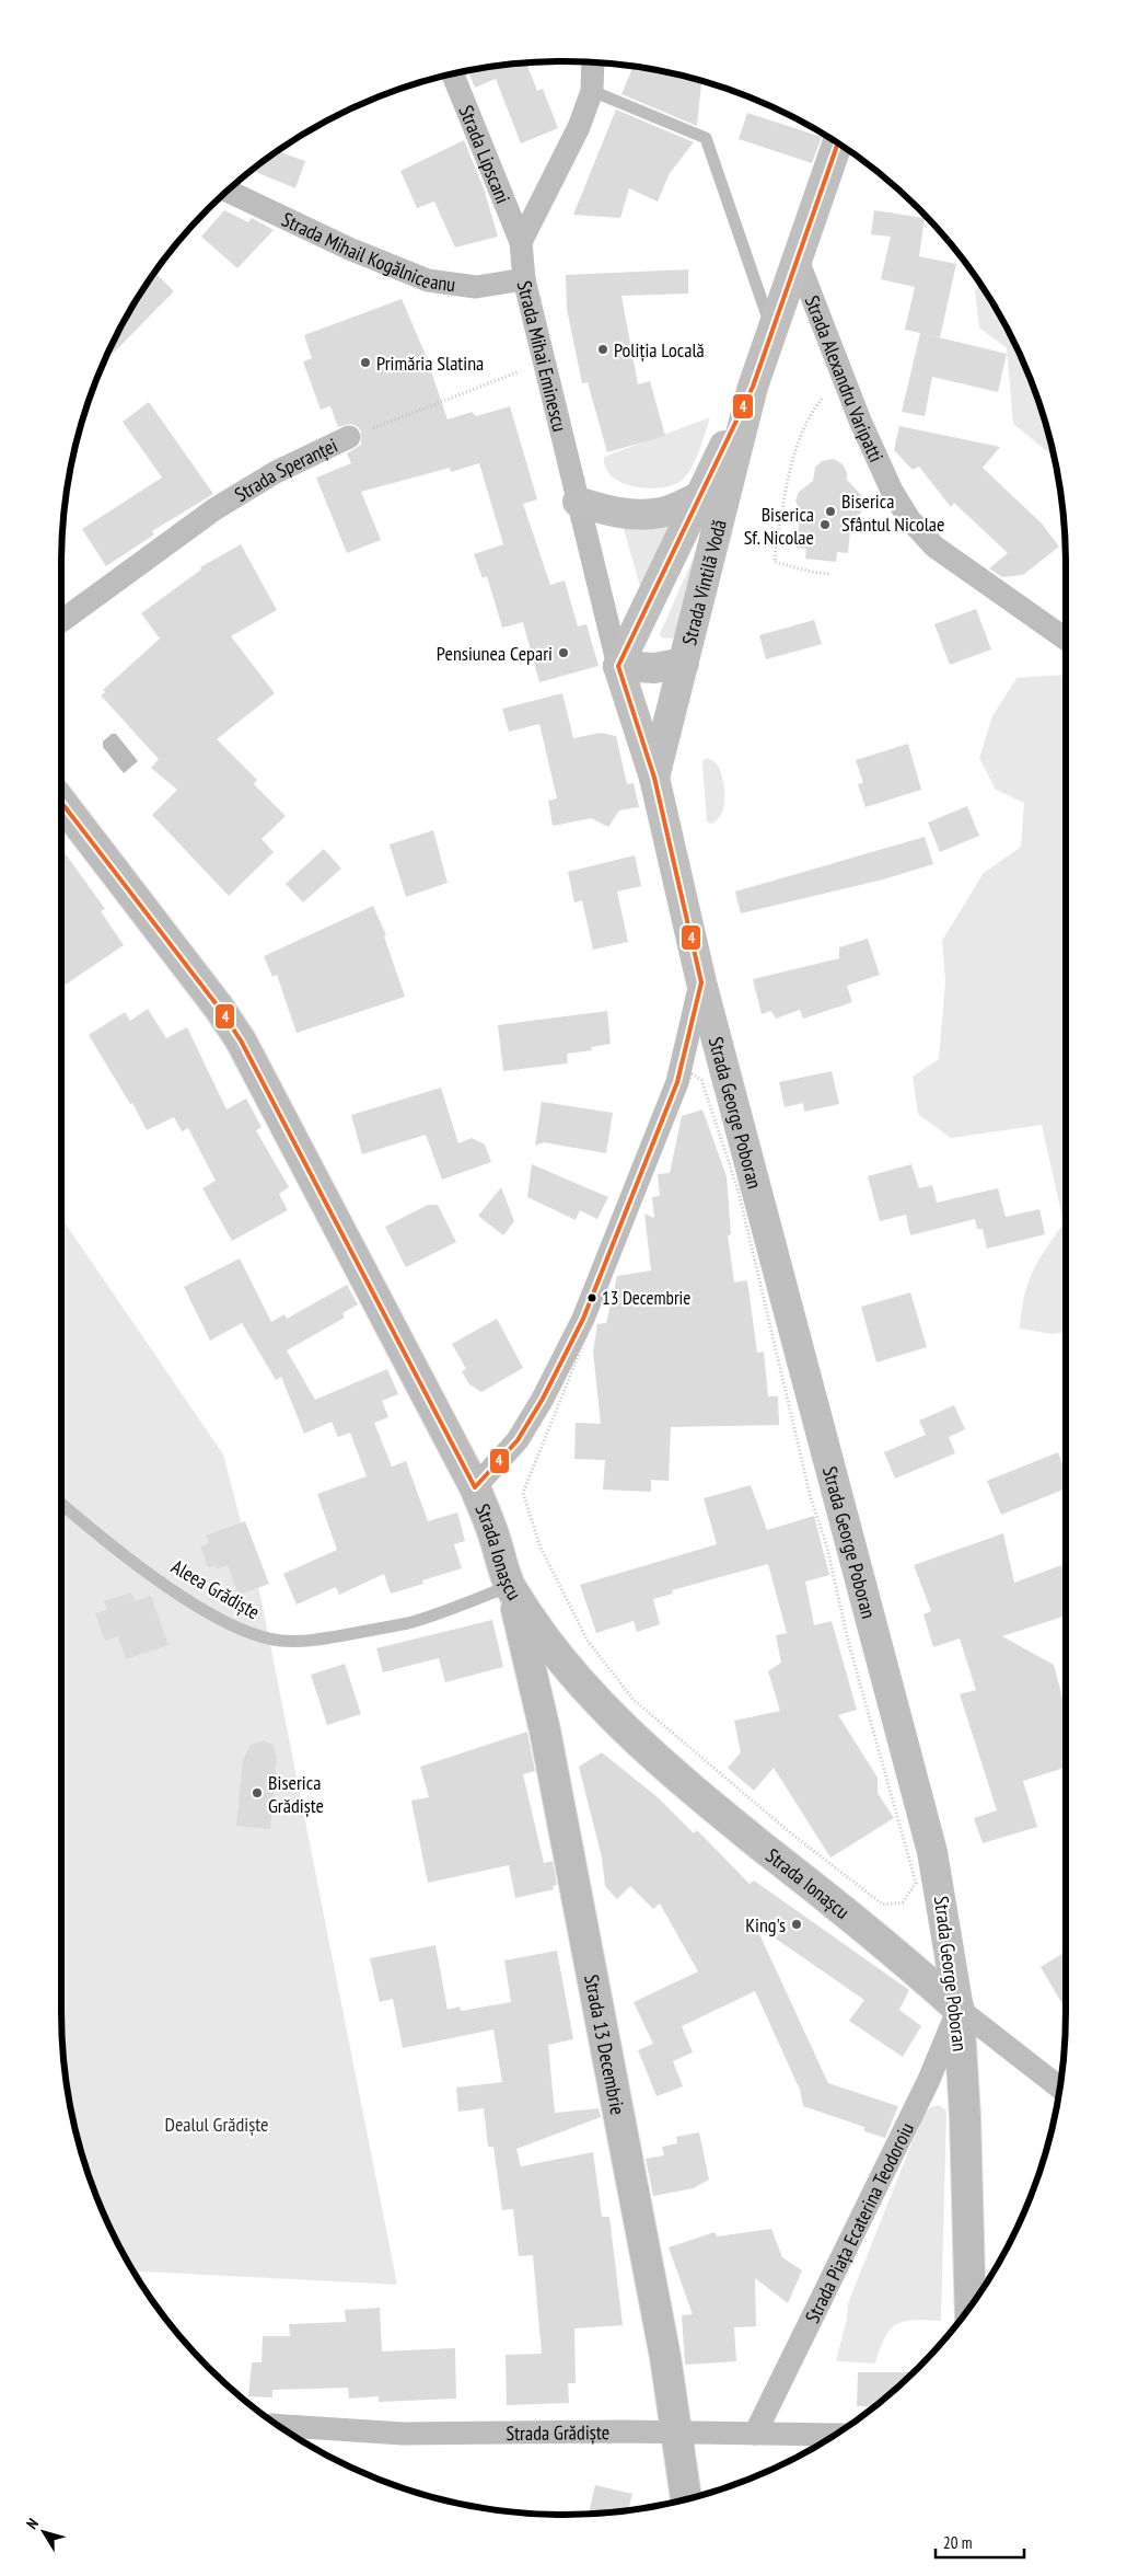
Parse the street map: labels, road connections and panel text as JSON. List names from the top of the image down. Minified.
{"streets":{"main road":["Strada Vintilă Vodă","Strada George Poboran","Strada Ionașcu","Strada 13 Decembrie"],"street":["Strada Lipscani","Strada Mihail Kogălniceanu","Strada Mihai Eminescu","Strada Alexandru Varipatti","Strada Speranței","Strada Piața Ecaterina Teodoroiu","Strada Grădiște"],"lane":["Aleea Grădiște"]},"crossings":[["Strada Lipscani","Strada Mihai Eminescu"],["Strada Mihail Kogălniceanu","Strada Mihai Eminescu"],["Strada Mihai Eminescu","Strada Speranței"],["Strada Mihai Eminescu","Strada Vintilă Vodă"],["Strada Mihai Eminescu","Strada George Poboran"],["Strada Alexandru Varipatti","Strada Vintilă Vodă"],["Strada Vintilă Vodă","Strada George Poboran"],["Strada George Poboran","Strada Ionașcu"],["Strada George Poboran","Strada Piața Ecaterina Teodoroiu"],["Strada Ionașcu","Aleea Grădiște"],["Strada Ionașcu","Strada 13 Decembrie"],["Strada Ionașcu","Strada Piața Ecaterina Teodoroiu"],["Aleea Grădiște","Strada 13 Decembrie"],["Strada 13 Decembrie","Strada Grădiște"],["Strada Piața Ecaterina Teodoroiu","Strada Grădiște"]],"parks":["Dealul Grădiște"],"places":["Poliția Locală","Primăria Slatina","Biserica Sfântul Nicolae","Biserica Sf. Nicolae","Pensiunea Cepari","13 Decembrie","Biserica Grădiște","King's"],"lines":["transit line 4"],"scale_bar":"20 m","north":"top left"}
